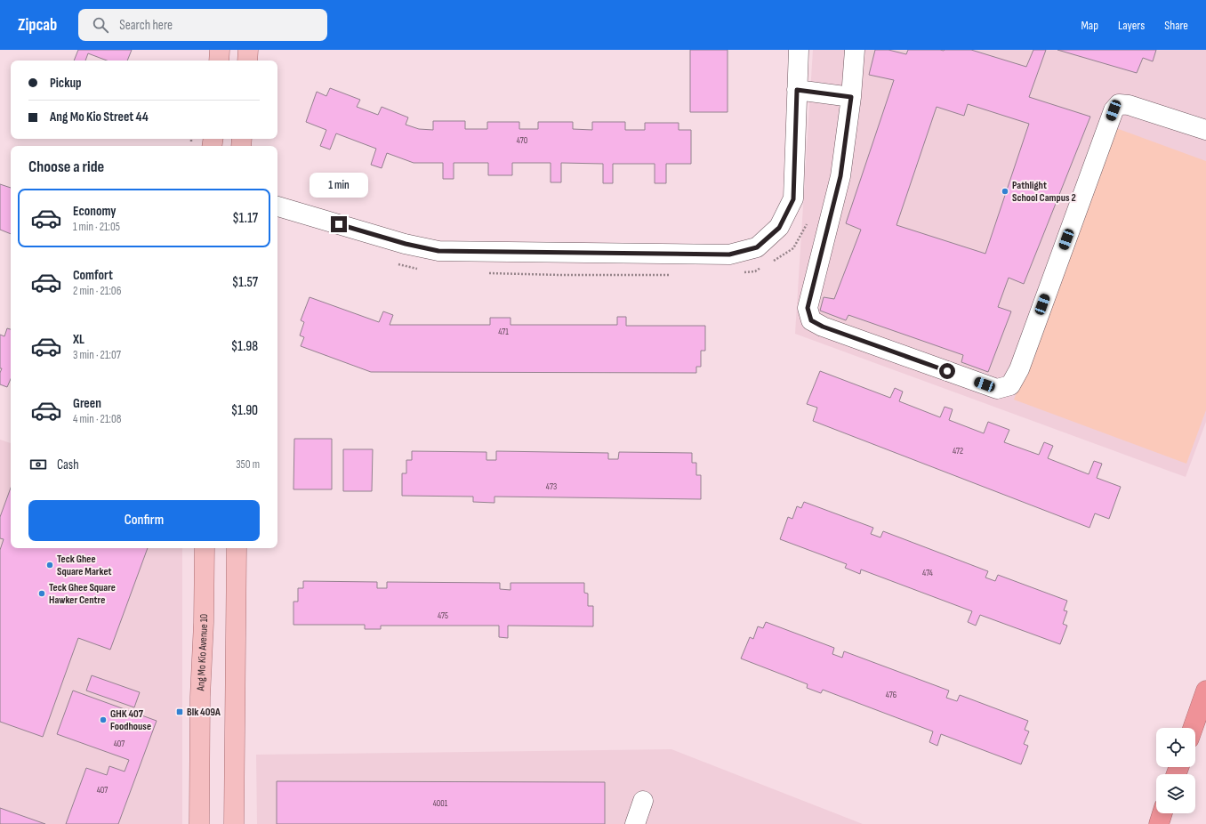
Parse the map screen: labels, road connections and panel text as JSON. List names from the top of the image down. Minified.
{"streets":{"main road":["Ang Mo Kio Avenue 10"]},"places":{"other":["Pathlight School Campus 2","Teck Ghee Square Market","Teck Ghee Square Hawker Centre","GHK 407 Foodhouse"],"transit":["Blk 409A"]},"house_numbers":["470","471","472","473","474","475","476","407","407","4001"],"page":{"header":"Zipcab","search":"Search here","nav":["Map","Layers","Share"],"banner":["Pickup","Ang Mo Kio Street 44"],"heading":"Choose a ride","bubble":"1 min","list":[{"name":"Economy","note":"1 min · 21:05","value":"$1.17"},{"name":"Comfort","note":"2 min · 21:06","value":"$1.57"},{"name":"XL","note":"3 min · 21:07","value":"$1.98"},{"name":"Green","note":"4 min · 21:08","value":"$1.90"}],"pay":["Cash","350 m"],"buttons":"Confirm"}}
